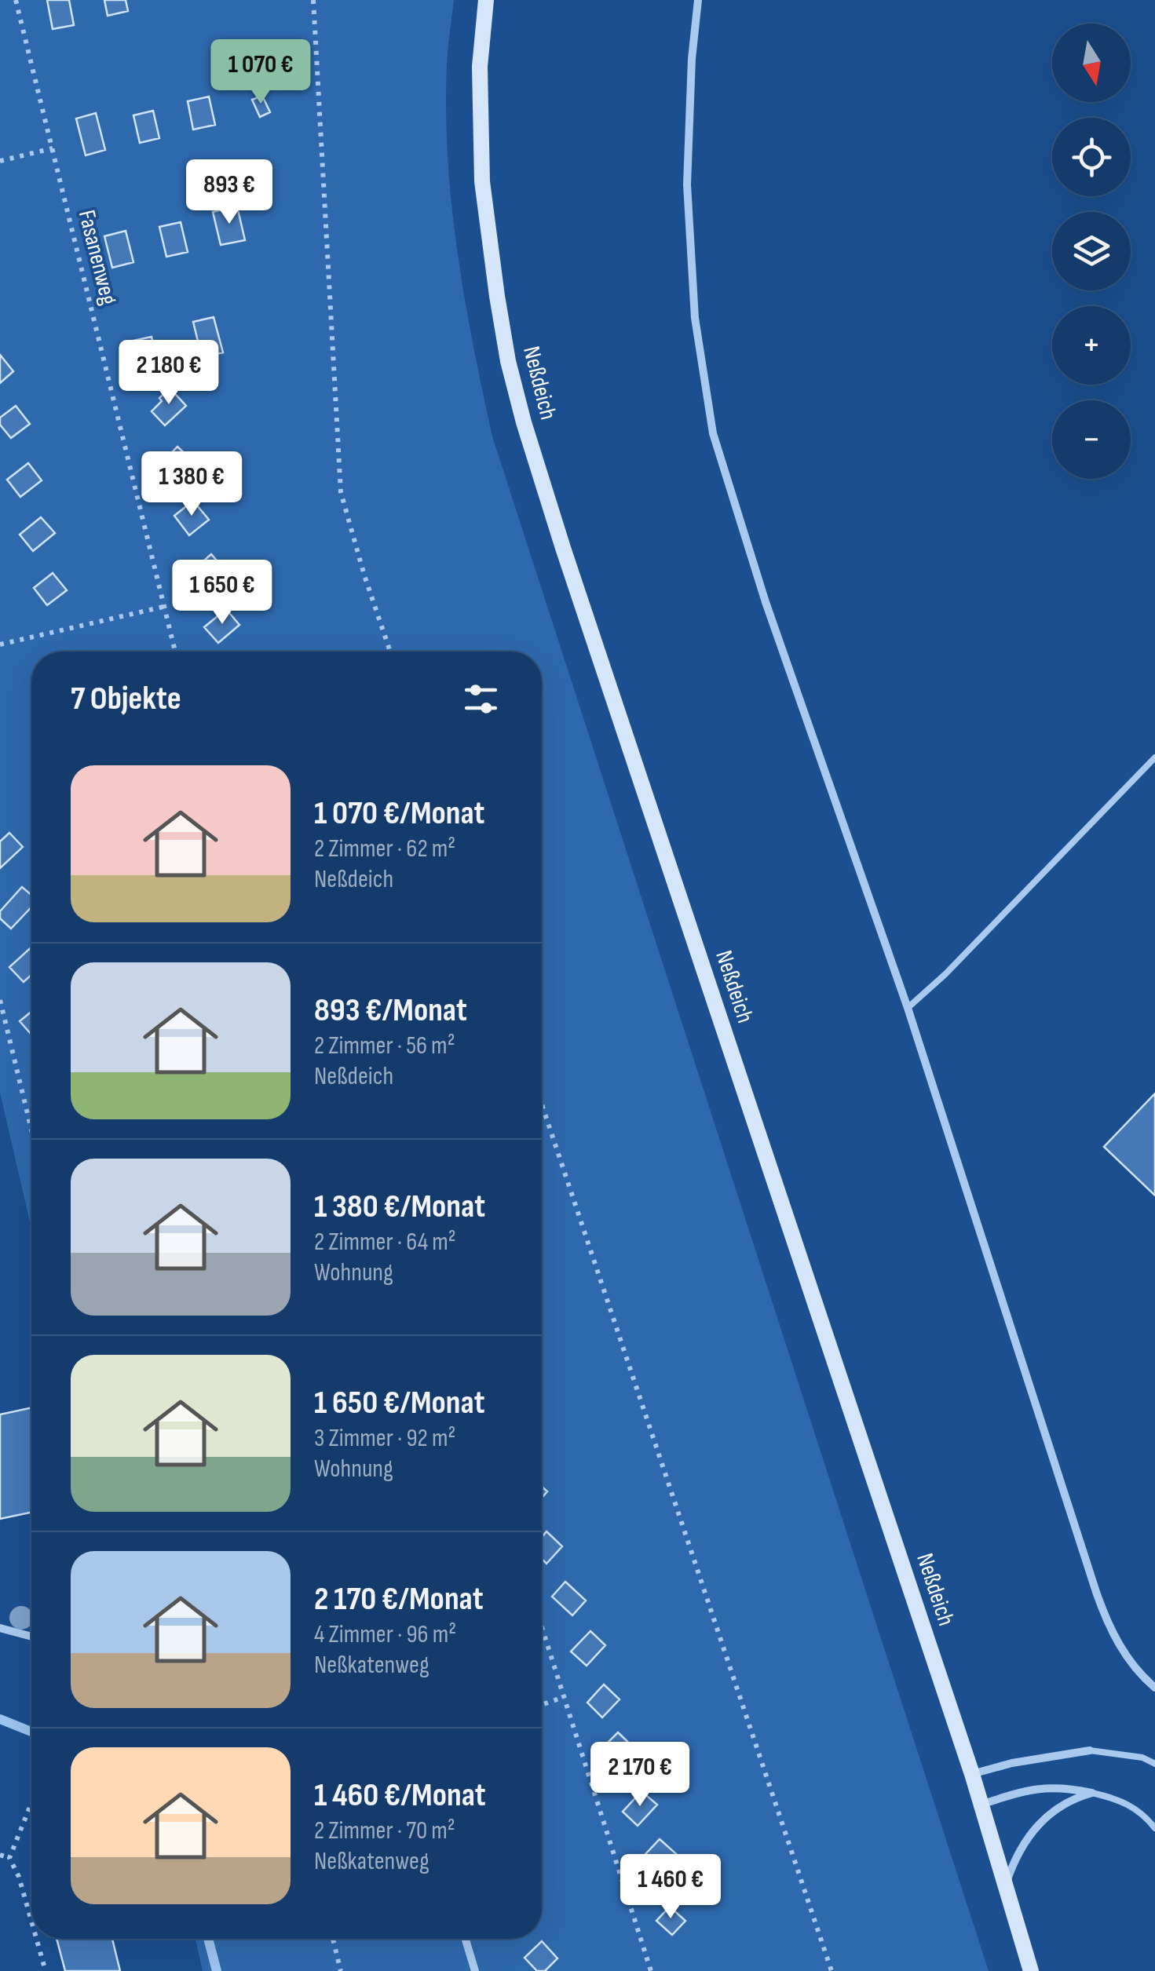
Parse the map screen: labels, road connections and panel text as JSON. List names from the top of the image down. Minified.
{"streets":{"street":["Neßdeich"],"path":["Fasanenweg"]},"north":"bottom","page":{"map_buttons":["+","−"],"price":["1 070 €","893 €","2 180 €","1 380 €","1 650 €","2 170 €","1 460 €"],"heading":"7 Objekte","list":[{"name":"1 070 €/Monat","note":"2 Zimmer · 62 m² · Neßdeich"},{"name":"893 €/Monat","note":"2 Zimmer · 56 m² · Neßdeich"},{"name":"1 380 €/Monat","note":"2 Zimmer · 64 m² · Wohnung"},{"name":"1 650 €/Monat","note":"3 Zimmer · 92 m² · Wohnung"},{"name":"2 170 €/Monat","note":"4 Zimmer · 96 m² · Neßkatenweg"},{"name":"1 460 €/Monat","note":"2 Zimmer · 70 m² · Neßkatenweg"}]}}
